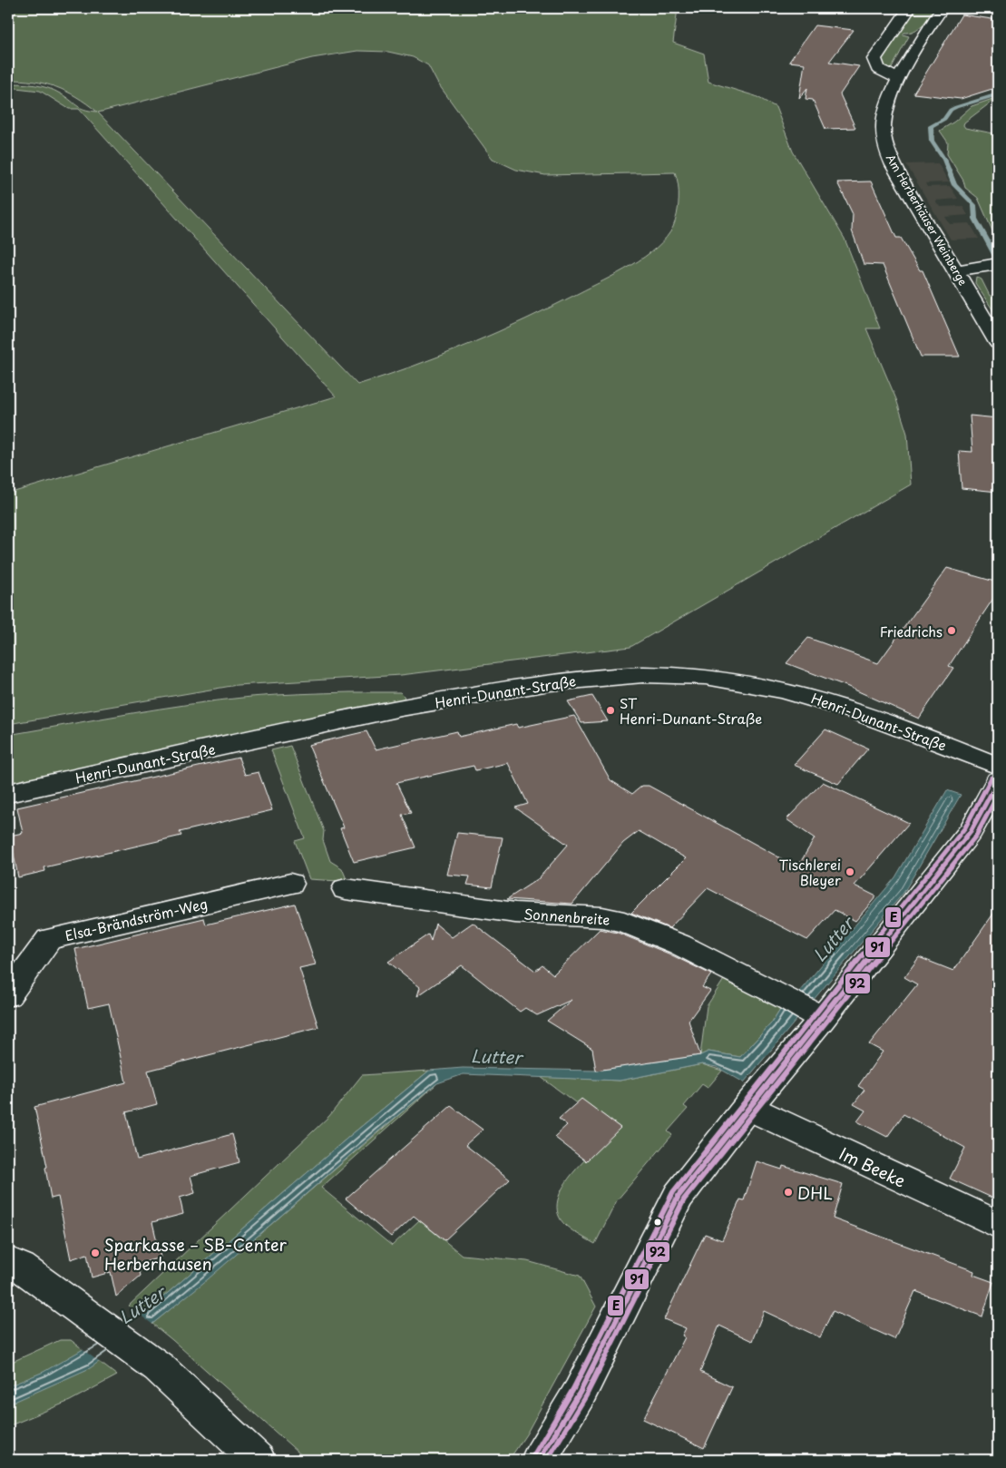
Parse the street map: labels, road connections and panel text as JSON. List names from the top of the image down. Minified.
{"streets":{"street":["Am Herberhäuser Weinberge","Henri-Dunant-Straße","Sonnenbreite","Elsa-Brändström-Weg","Im Beeke"]},"water":["Lutter"],"places":["Friedrichs","ST Henri-Dunant-Straße","Tischlerei Bleyer","DHL","Sparkasse – SB-Center Herberhausen"],"lines":["transit line E","transit line 91","transit line 92"]}
